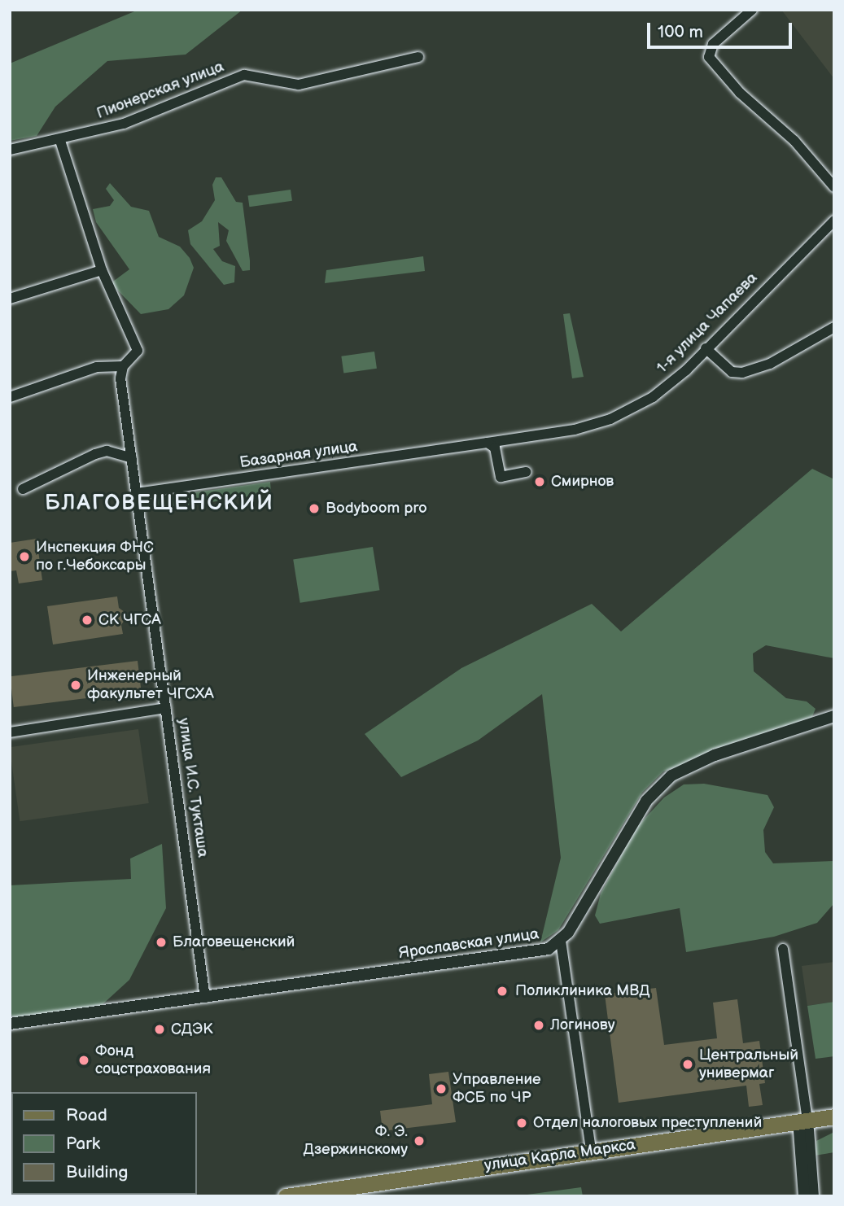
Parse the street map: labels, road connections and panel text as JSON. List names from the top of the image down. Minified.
{"streets":{"main road":["улица Карла Маркса"],"street":["Пионерская улица","1-я улица Чапаева","Базарная улица","улица И.С. Тукташа","Ярославская улица"]},"crossings":[["1-я улица Чапаева","Базарная улица"],["Базарная улица","улица И.С. Тукташа"],["улица И.С. Тукташа","Ярославская улица"]],"districts":["БЛАГОВЕЩЕНСКИЙ"],"places":["Смирнов","Bodyboom pro","Инспекция ФНС по г.Чебоксары","СК ЧГСА","Инженерный факультет ЧГСХА","Благовещенский","Поликлиника МВД","Логинову","СДЭК","Фонд соцстрахования","Центральный универмаг","Управление ФСБ по ЧР","Отдел налоговых преступлений","Ф. Э. Дзержинскому"],"legend":["Road","Park","Building"],"scale_bar":"100 m"}
